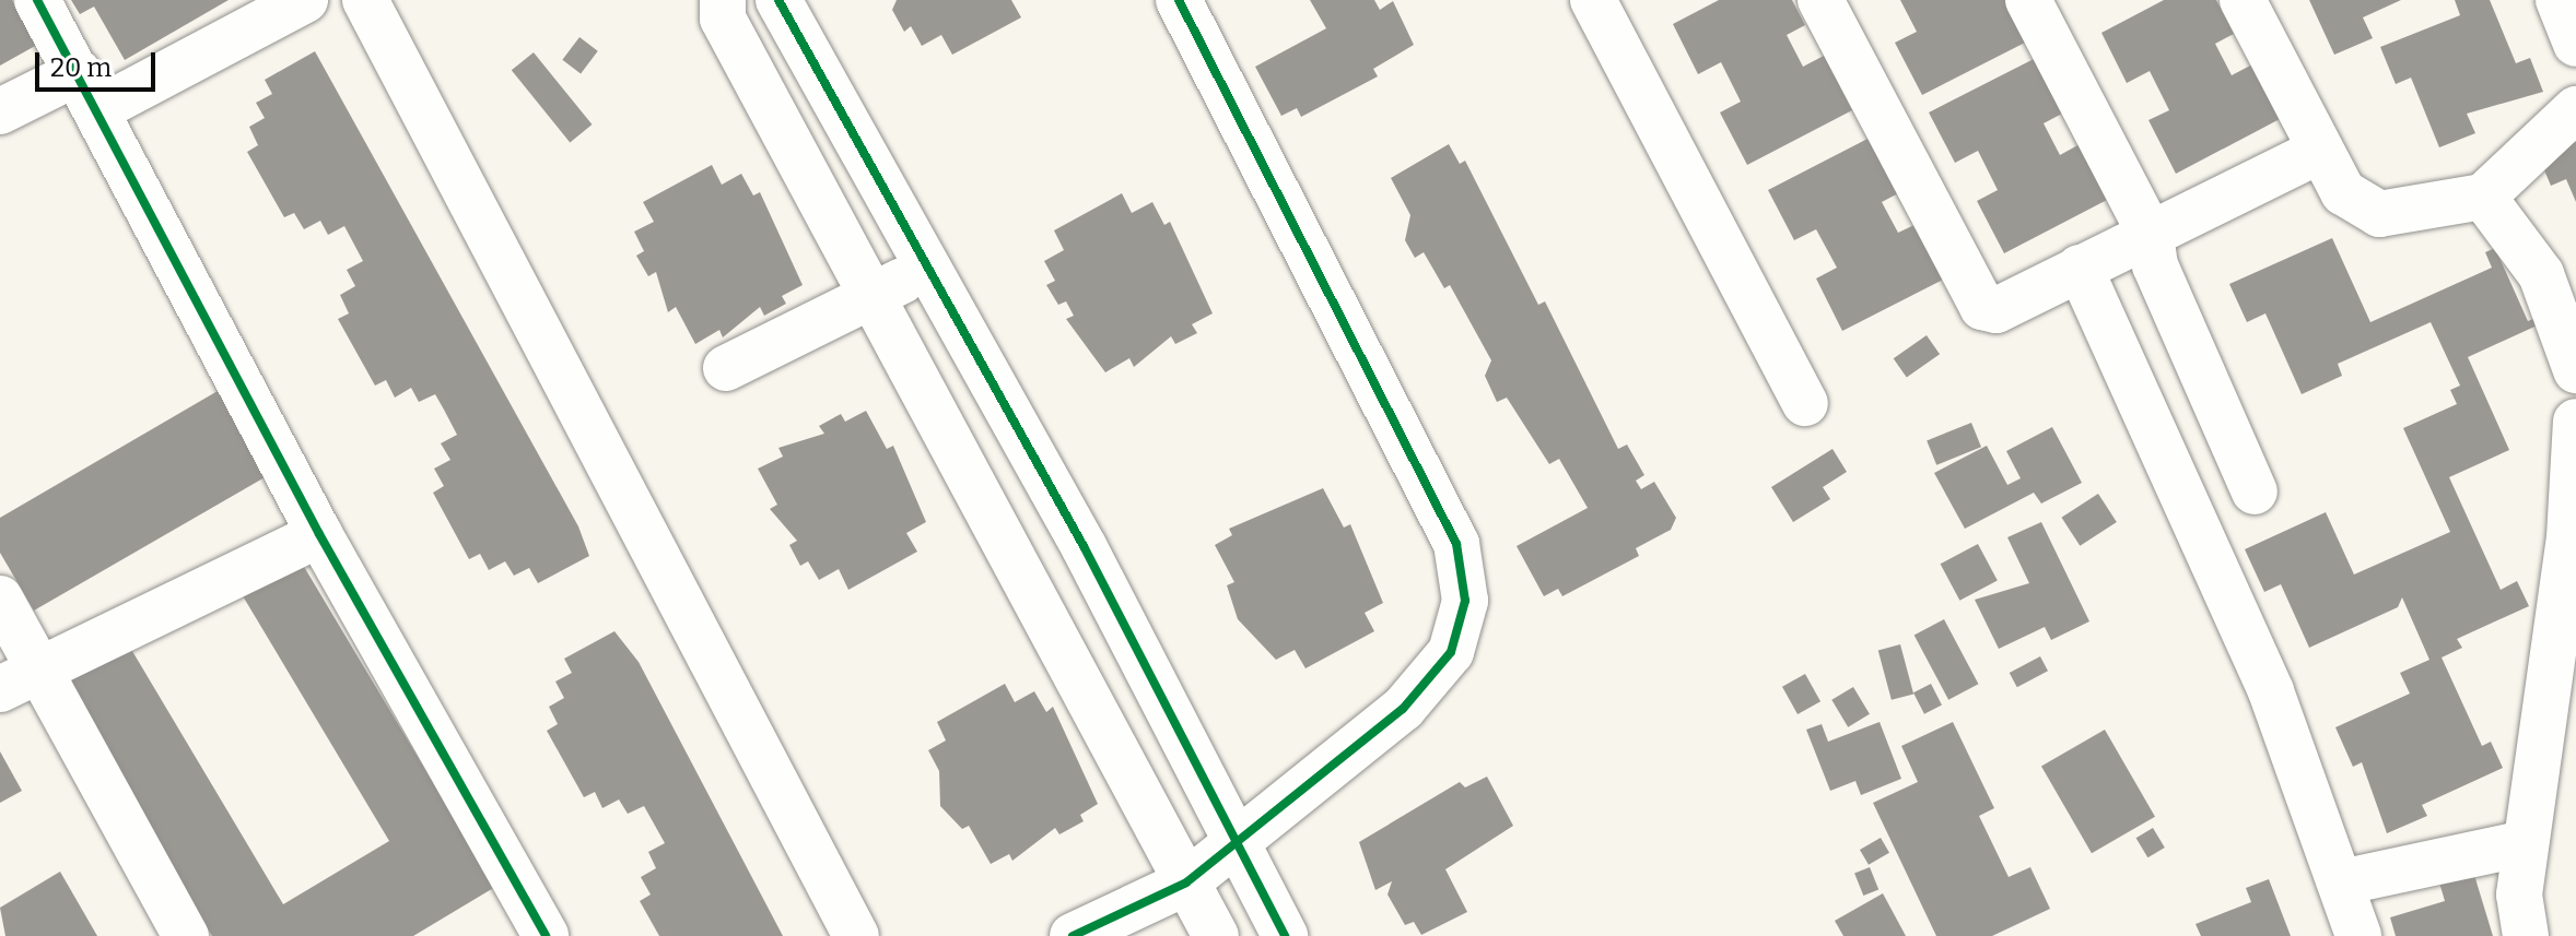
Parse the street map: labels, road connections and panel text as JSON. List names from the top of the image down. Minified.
{"scale_bar":"20 m"}
